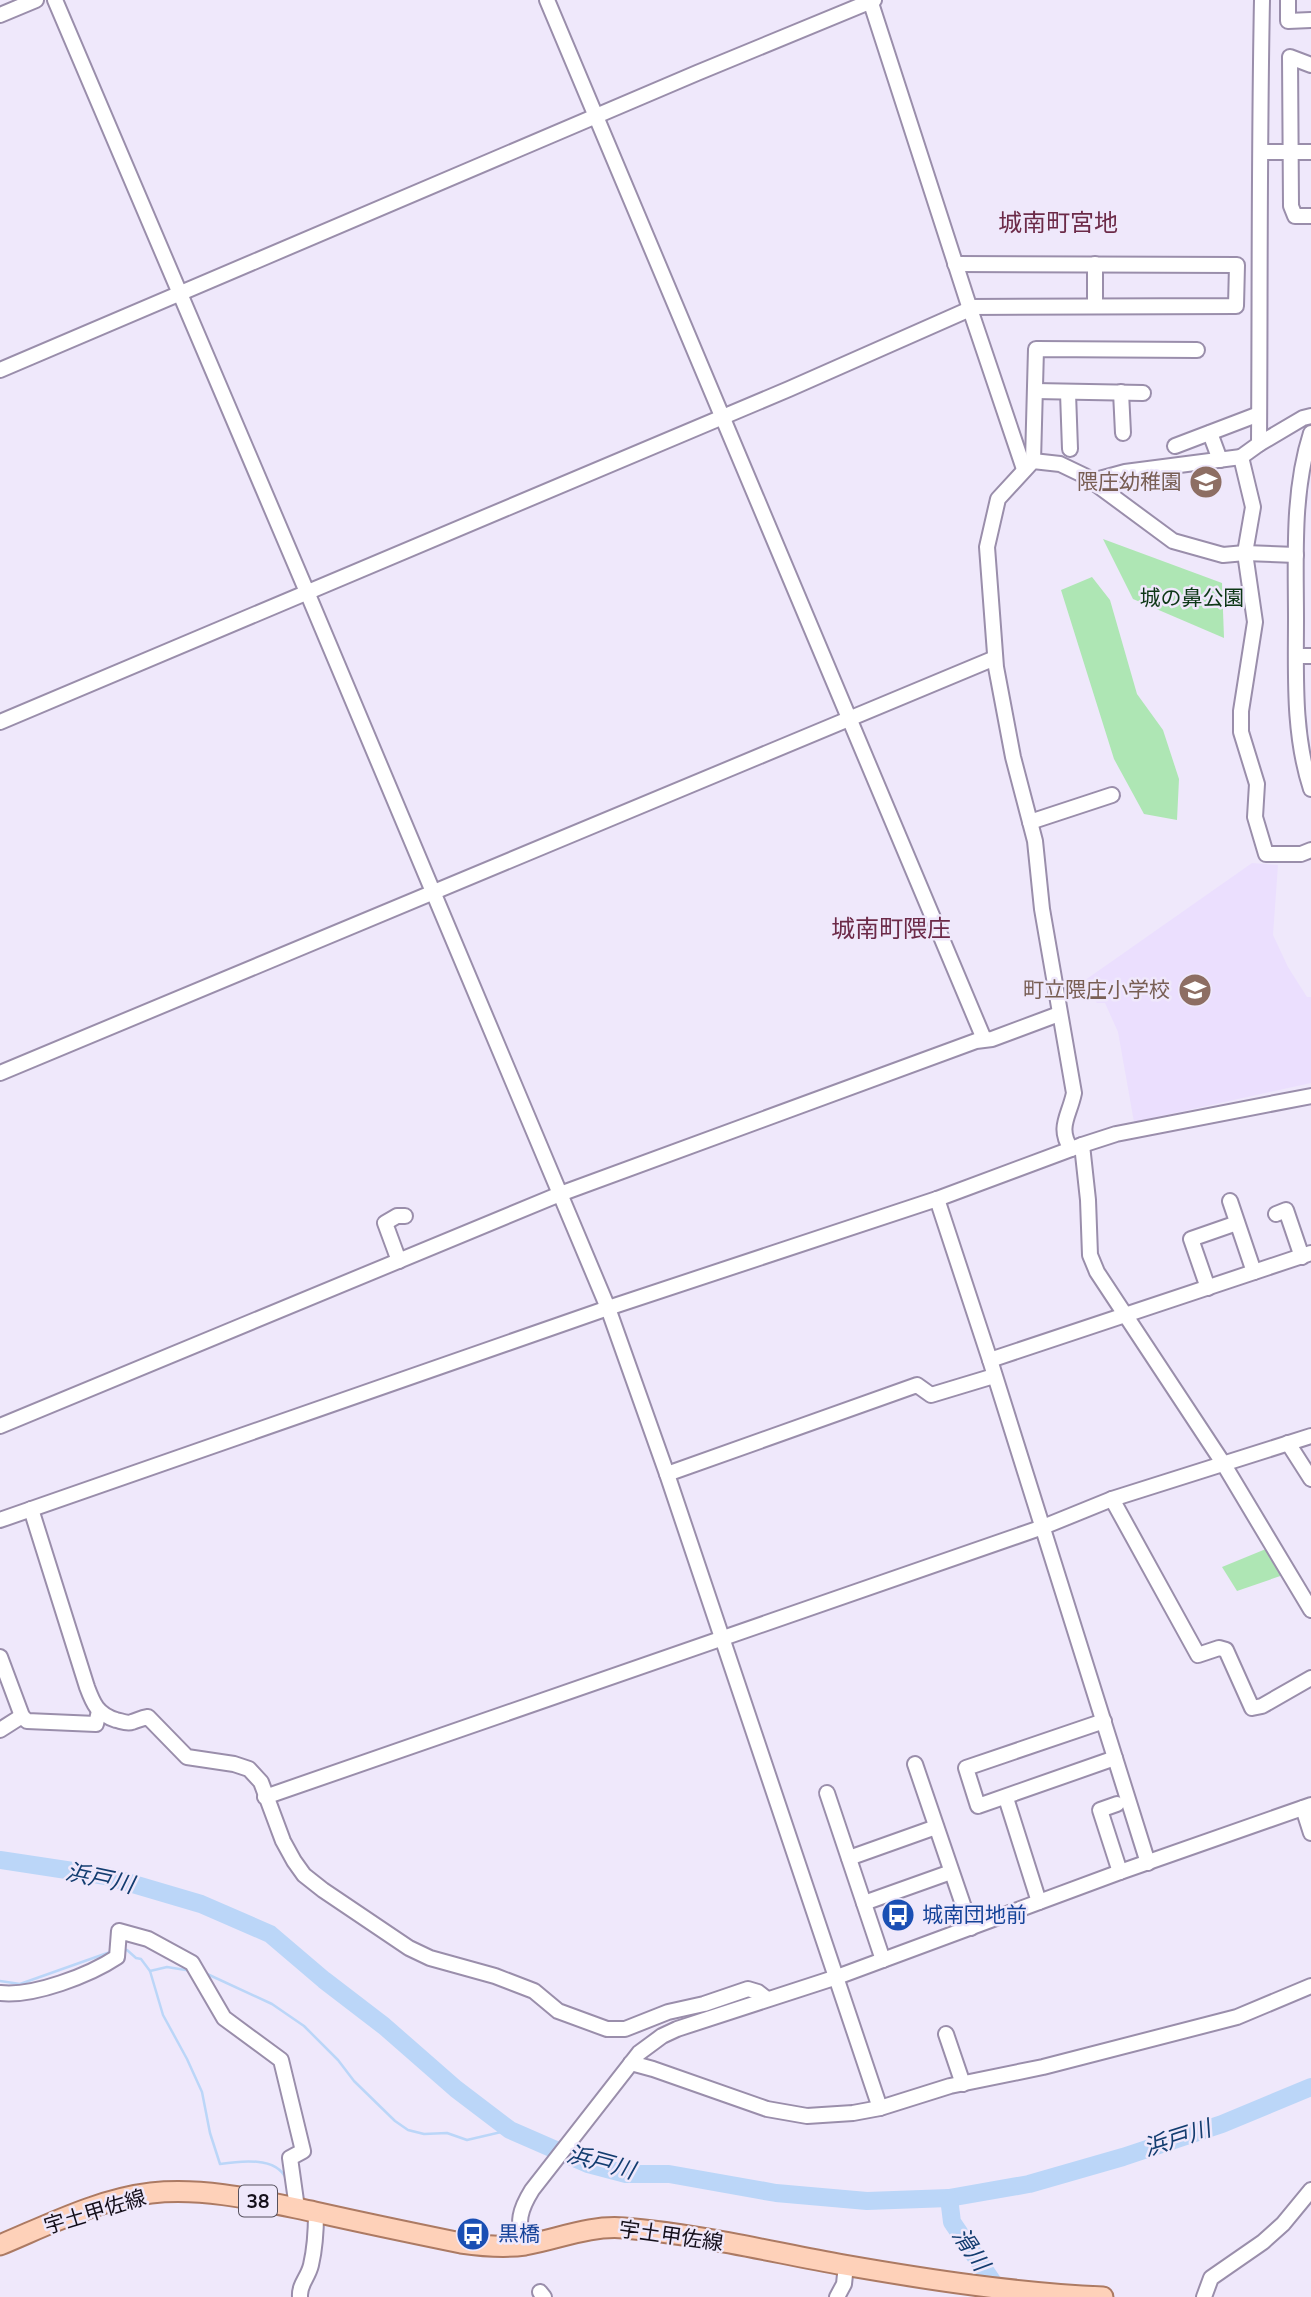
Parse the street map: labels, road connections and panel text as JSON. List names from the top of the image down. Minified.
{"streets":{"main road":["38","宇土甲佐線"]},"districts":["城南町宮地","城南町隈庄"],"water":["浜戸川","滑川"],"parks":["城の鼻公園"],"places":{"school or university":["隈庄幼稚園","町立隈庄小学校"],"bus stop":["城南団地前","黒橋"]}}
